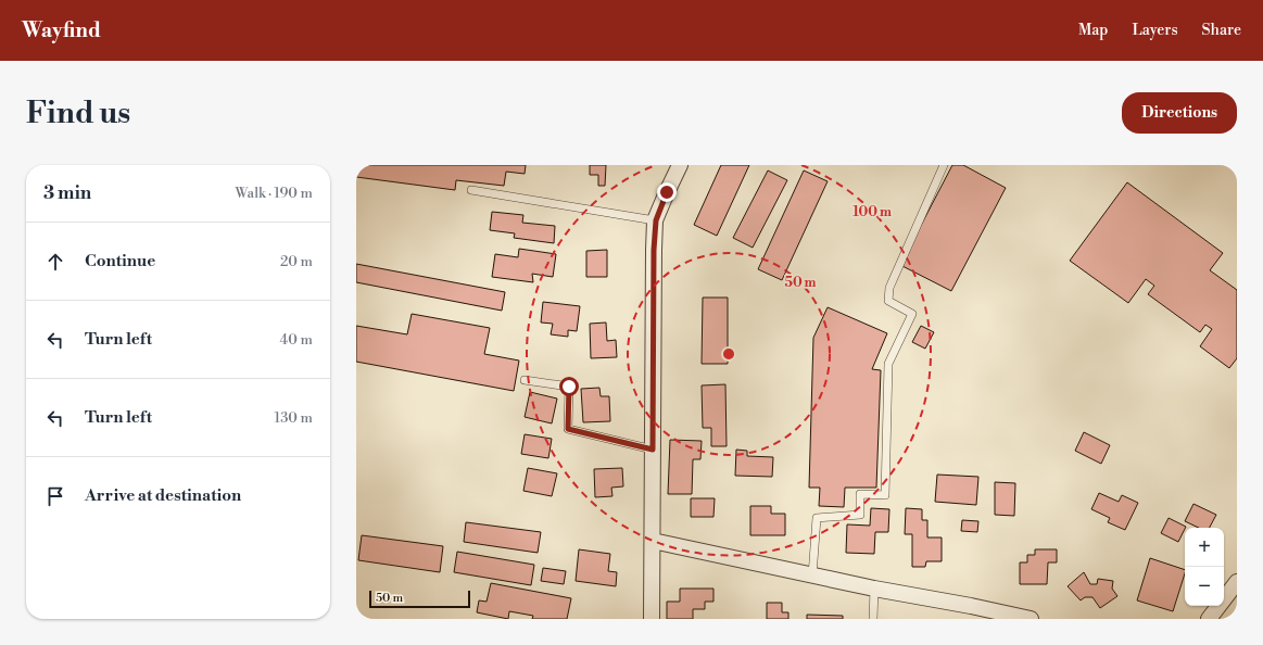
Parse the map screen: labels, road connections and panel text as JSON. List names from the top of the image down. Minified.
{"scale_bar":"50 m","page":{"header":"Wayfind","nav":["Map","Layers","Share"],"buttons":"Directions","title":"Find us","heading":["3 min","Walk · 190 m"],"list":[["Continue","20 m"],["Turn left","40 m"],["Turn left","130 m"],"Arrive at destination"],"map_buttons":["+","−"],"scale":"50 m"},"rings":["100 m","50 m"]}
